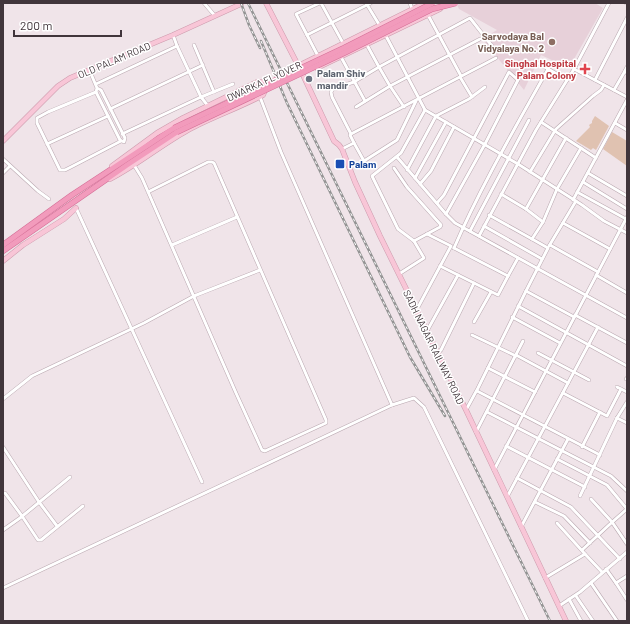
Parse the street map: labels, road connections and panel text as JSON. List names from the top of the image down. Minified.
{"streets":{"main road":["DWARKA FLYOVER"],"street":["OLD PALAM ROAD","SADH NAGAR RAILWAY ROAD"]},"places":{"other":["Sarvodaya Bal Vidyalaya No. 2","Palam Shiv mandir"],"health":["Singhal Hospital Palam Colony"],"transit":["Palam"]},"scale_bar":"200 m"}
